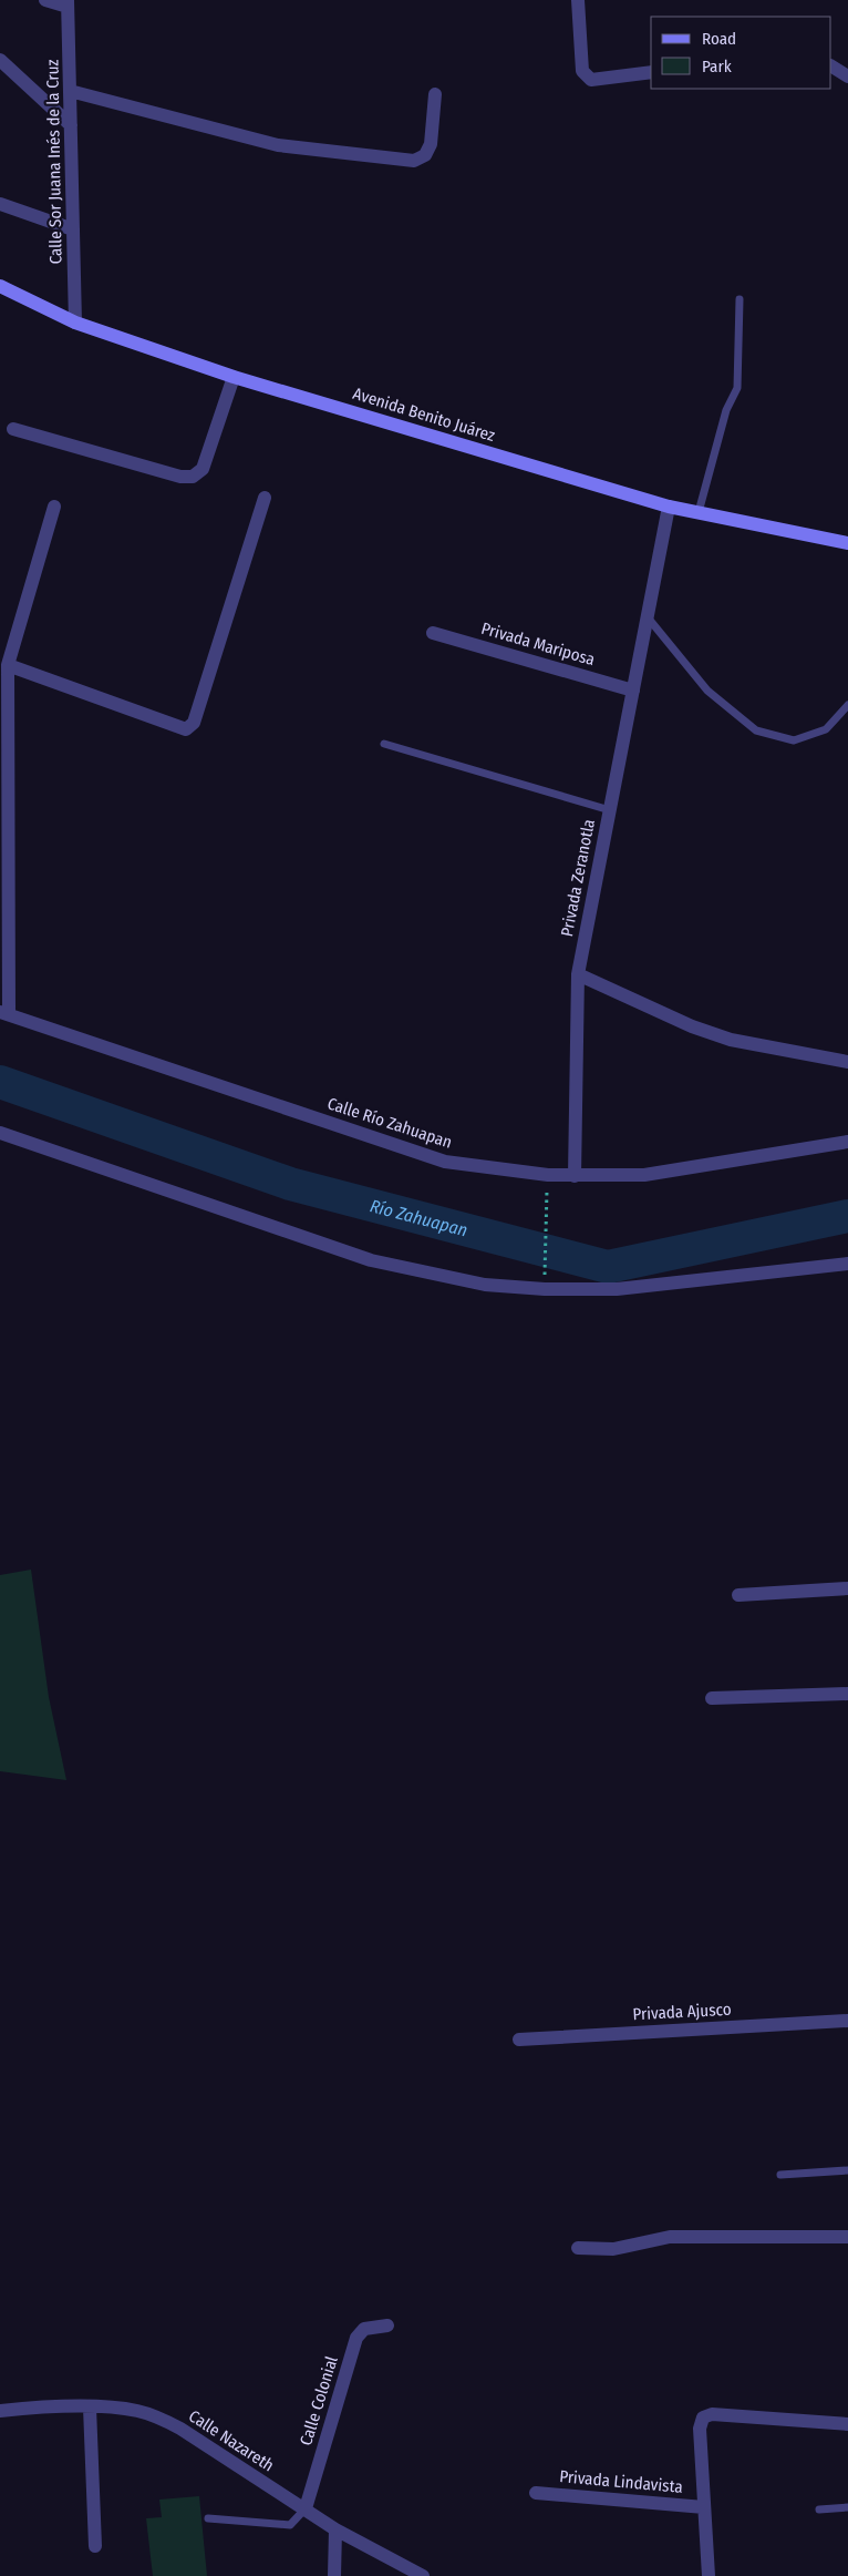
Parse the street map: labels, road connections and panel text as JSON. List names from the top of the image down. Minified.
{"streets":{"main road":["Avenida Benito Juárez"],"street":["Calle Sor Juana Inés de la Cruz","Privada Mariposa","Privada Zeranotla","Calle Río Zahuapan","Privada Ajusco","Calle Colonial","Calle Nazareth","Privada Lindavista"]},"crossings":[["Calle Sor Juana Inés de la Cruz","Avenida Benito Juárez"],["Avenida Benito Juárez","Privada Zeranotla"],["Privada Mariposa","Privada Zeranotla"],["Privada Zeranotla","Calle Río Zahuapan"],["Calle Colonial","Calle Nazareth"]],"water":["Río Zahuapan"],"legend":["Road","Park"]}
